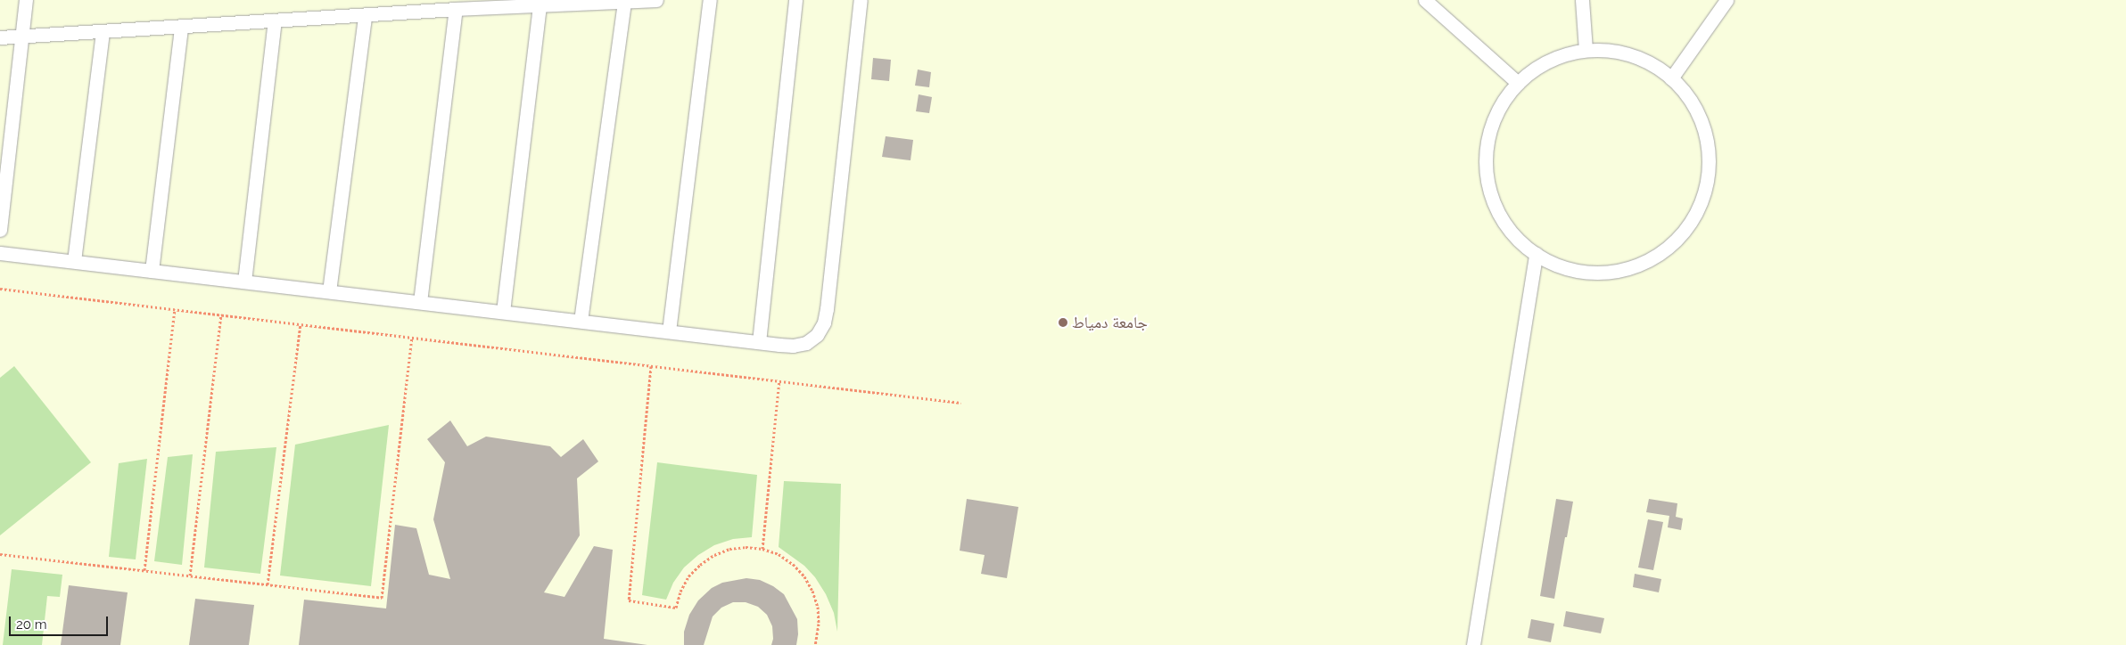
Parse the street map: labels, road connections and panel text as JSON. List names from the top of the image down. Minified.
{"places":["جامعة دمياط"],"scale_bar":"20 m"}
